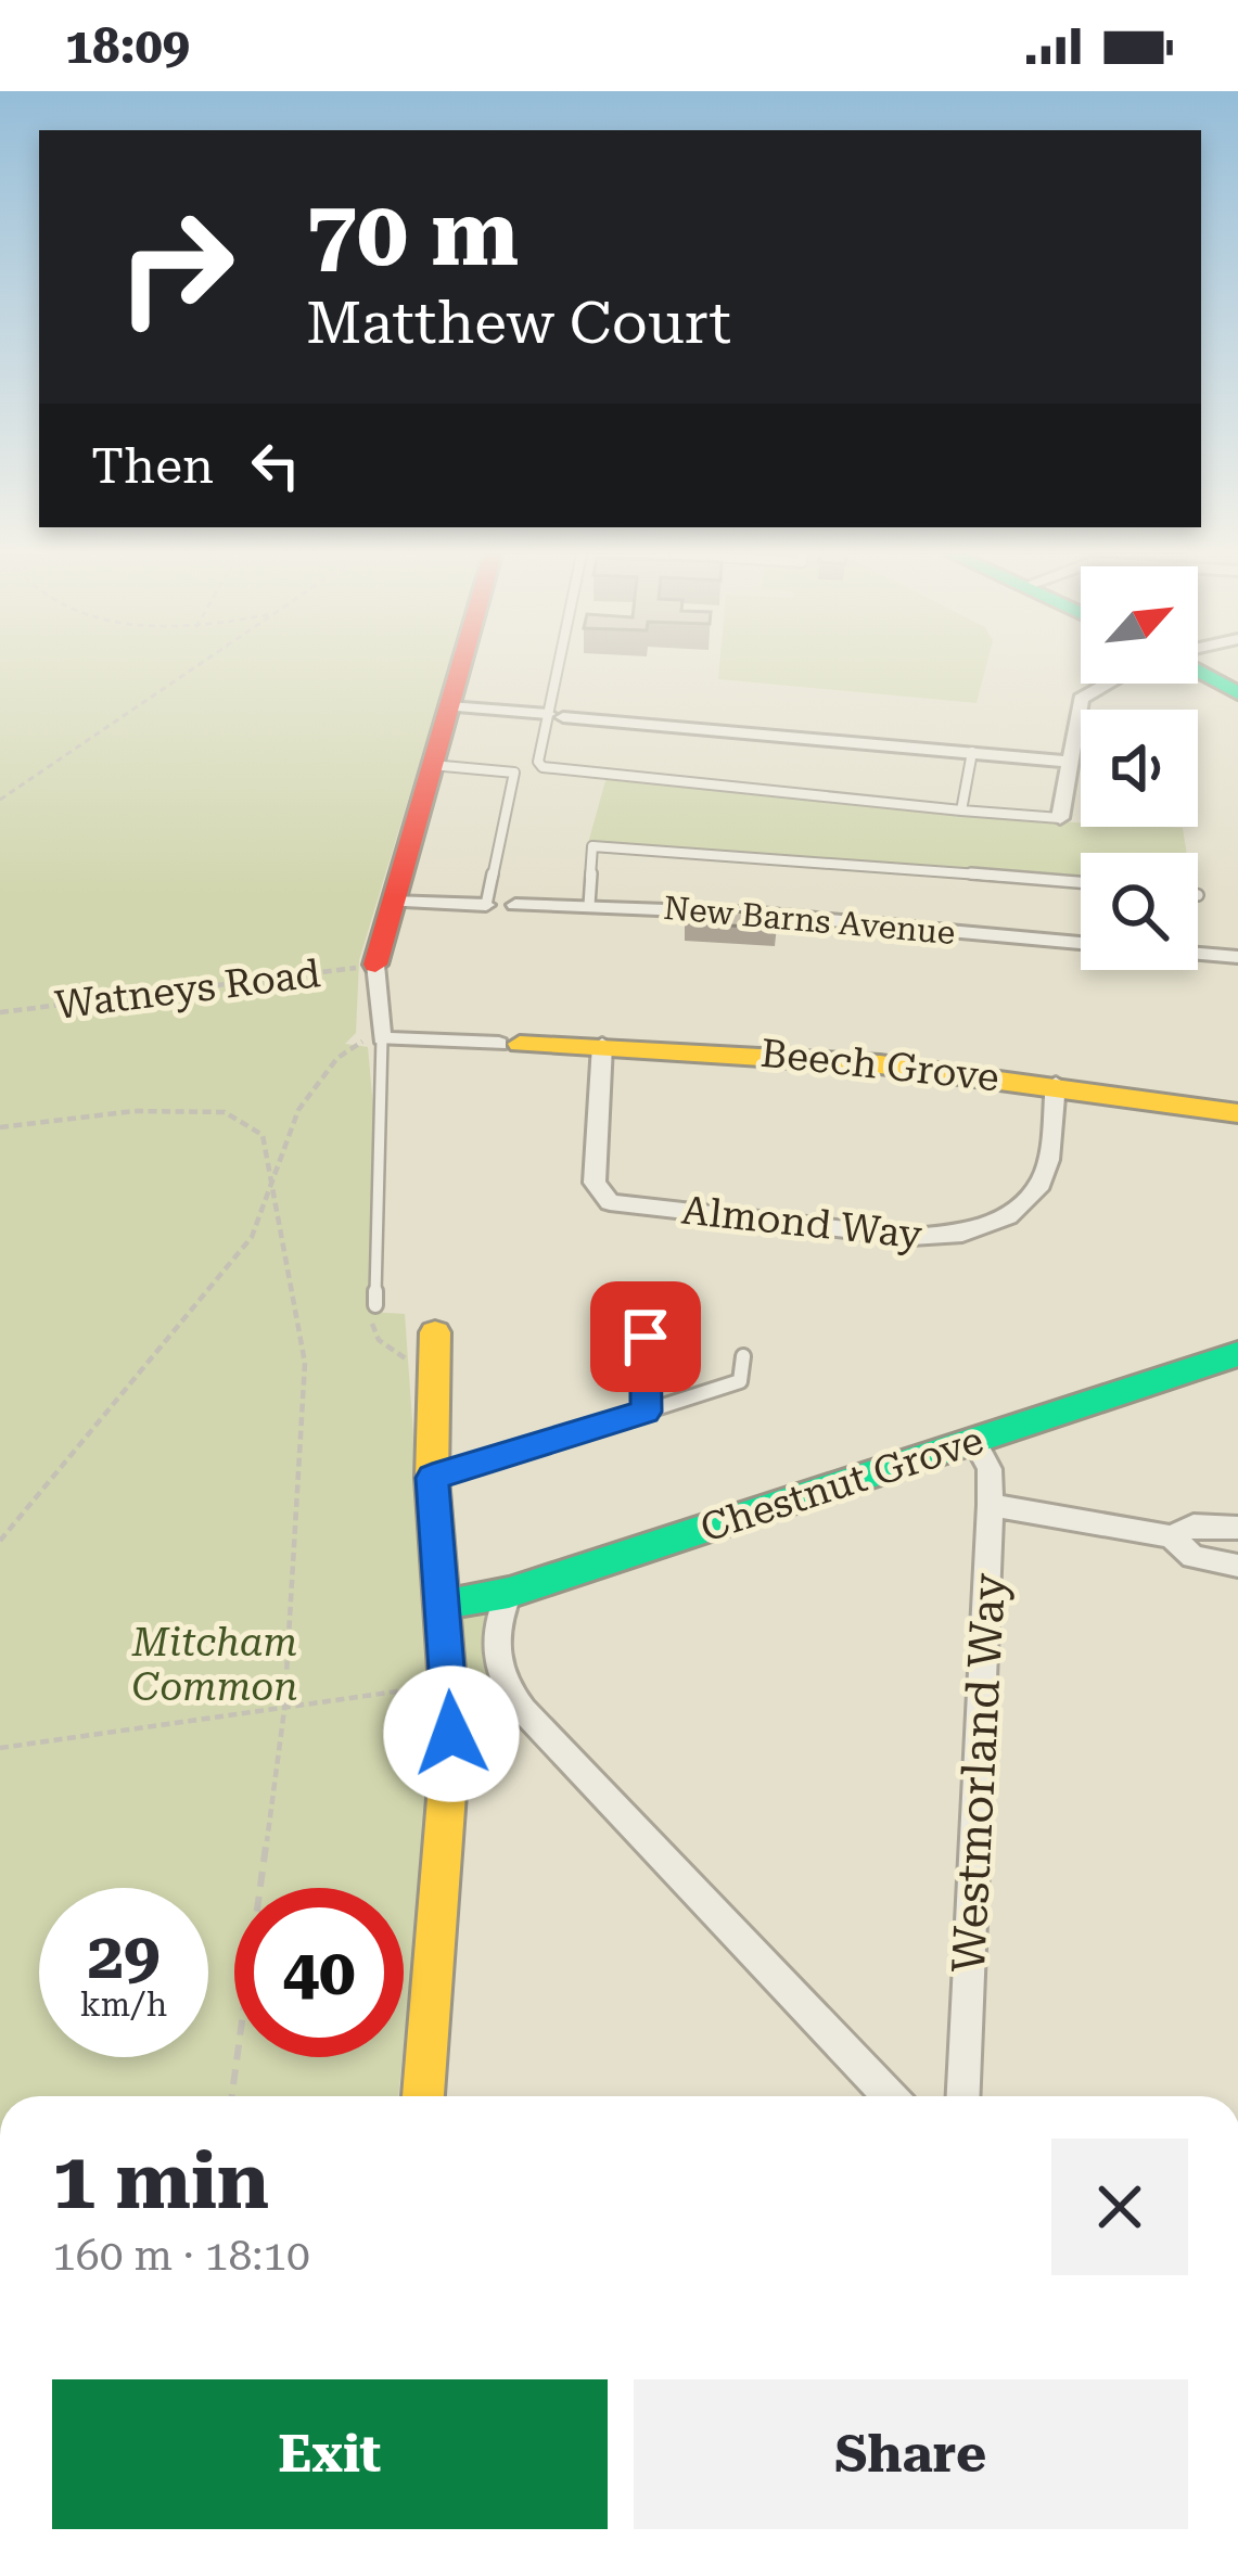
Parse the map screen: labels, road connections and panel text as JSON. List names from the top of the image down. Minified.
{"streets":{"street":["New Barns Avenue","Beech Grove","Almond Way","Chestnut Grove","Westmorland Way"],"path":["Watneys Road"]},"crossings":[["Beech Grove","Almond Way"],["Chestnut Grove","Westmorland Way"]],"parks":["Mitcham Common"],"north":"top right","page":{"status":"18:09","turn":["70 m","Matthew Court"],"then":"Then","speed":"29 km/h","limit":"40","heading":["1 min","160 m · 18:10"],"buttons":["Exit","Share"]}}
